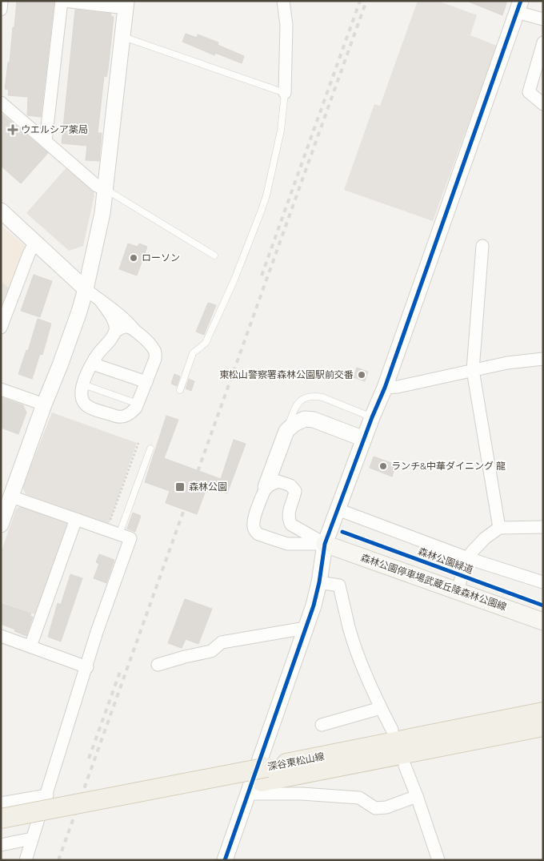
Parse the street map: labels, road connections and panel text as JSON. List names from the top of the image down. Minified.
{"streets":{"main road":["森林公園停車場武蔵丘陵森林公園線","深谷東松山線"],"cycle path":["森林公園緑道"]},"places":{"health":["ウエルシア薬局"],"other":["ローソン","東松山警察署森林公園駅前交番","ランチ&中華ダイニング 龍"],"transit":["森林公園"]}}
